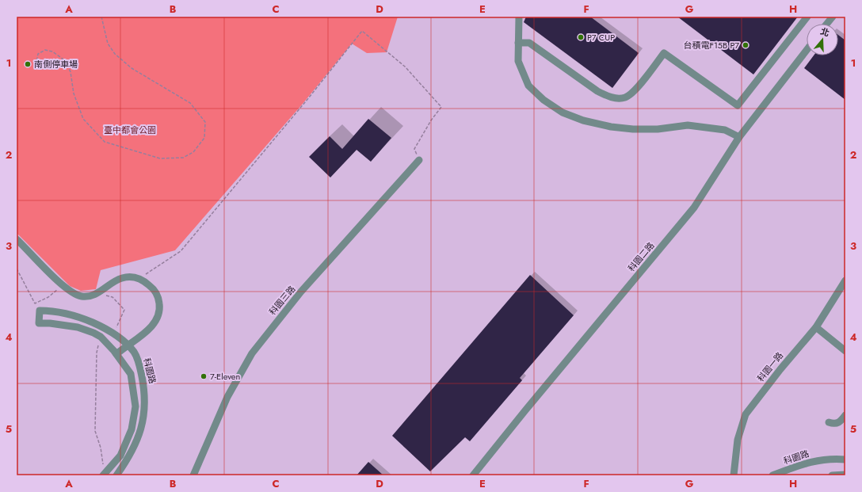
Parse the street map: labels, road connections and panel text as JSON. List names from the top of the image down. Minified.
{"streets":{"street":["科園二路","科園三路","科園一路","科園路"]},"parks":["臺中都會公園"],"places":["P7 CUP","台積電F15B P7","南側停車場","7-Eleven"],"north":"top","grid":{"columns":["A","B","C","D","E","F","G","H"],"rows":["1","2","3","4","5"]}}
